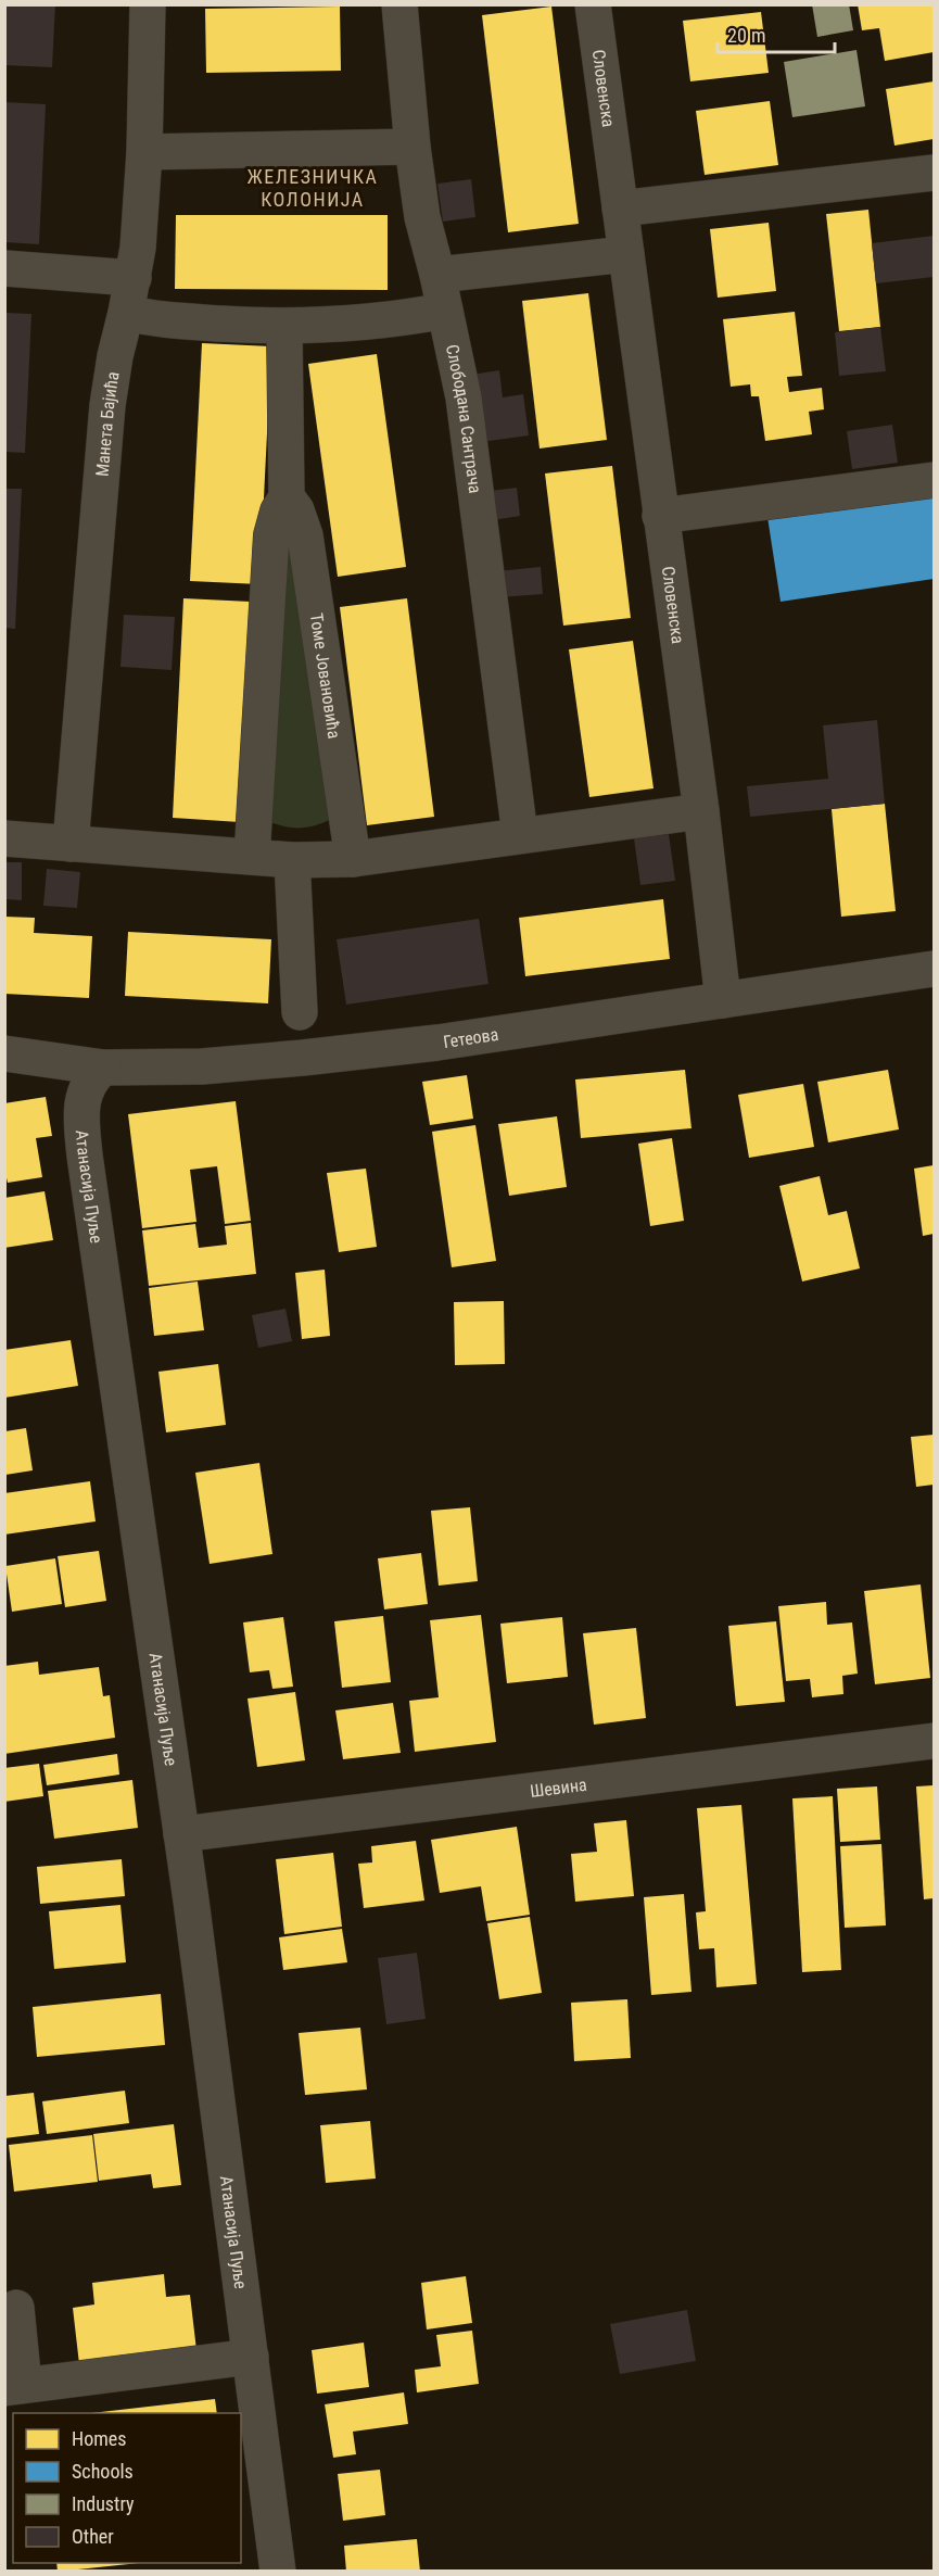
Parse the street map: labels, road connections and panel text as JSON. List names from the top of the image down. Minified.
{"streets":{"street":["Словенска","Слободана Сантрача","Манета Бајића","Томе Јовановића","Гетеова","Атанасија Пуље","Шевина"]},"crossings":[["Словенска","Гетеова"],["Гетеова","Атанасија Пуље"],["Атанасија Пуље","Шевина"]],"districts":["ЖЕЛЕЗНИЧКА КОЛОНИЈА"],"legend":["Homes","Schools","Industry","Other"],"scale_bar":"20 m"}
